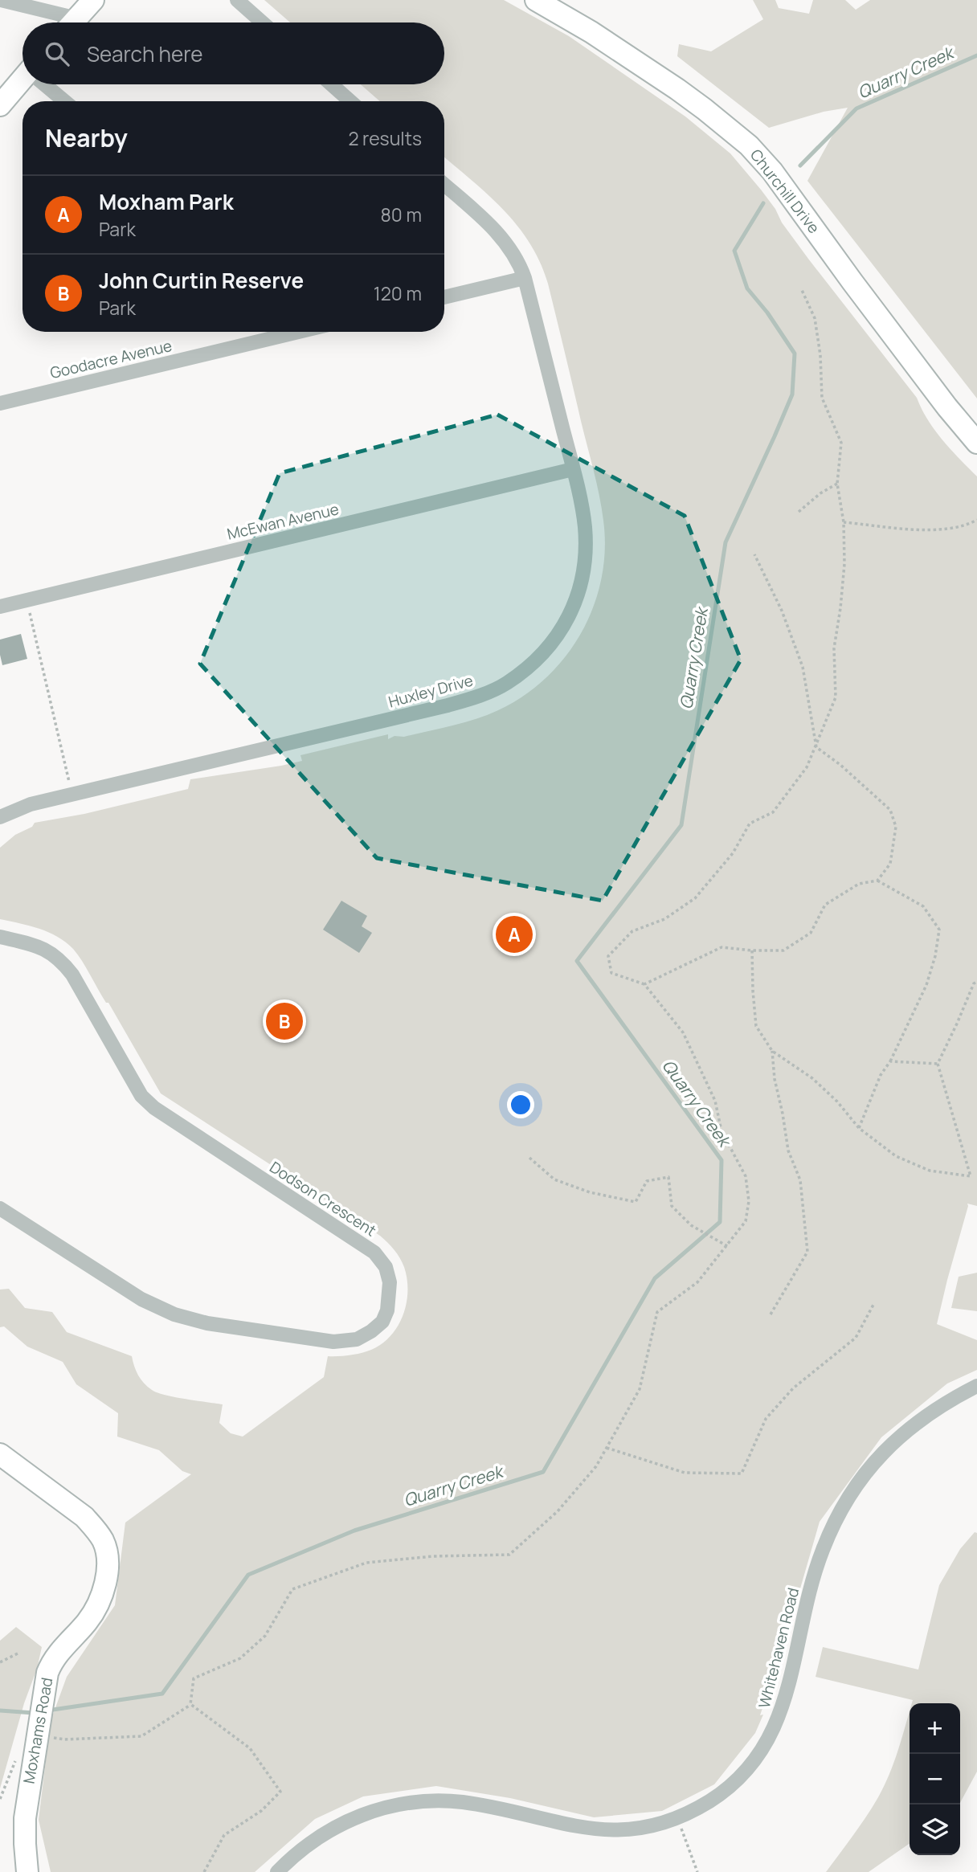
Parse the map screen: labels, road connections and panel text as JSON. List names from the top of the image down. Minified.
{"streets":{"main road":["Churchill Drive","Moxhams Road"],"street":["Goodacre Avenue","McEwan Avenue","Huxley Drive","Dodson Crescent","Whitehaven Road"]},"crossings":[["McEwan Avenue","Huxley Drive"]],"water":["Quarry Creek"],"page":{"search":"Search here","heading":["Nearby","2 results"],"list":[{"mark":"A","name":"Moxham Park","note":"Park","value":"80 m"},{"mark":"B","name":"John Curtin Reserve","note":"Park","value":"120 m"}],"pins":["A","B"],"map_buttons":["+","−"]}}
